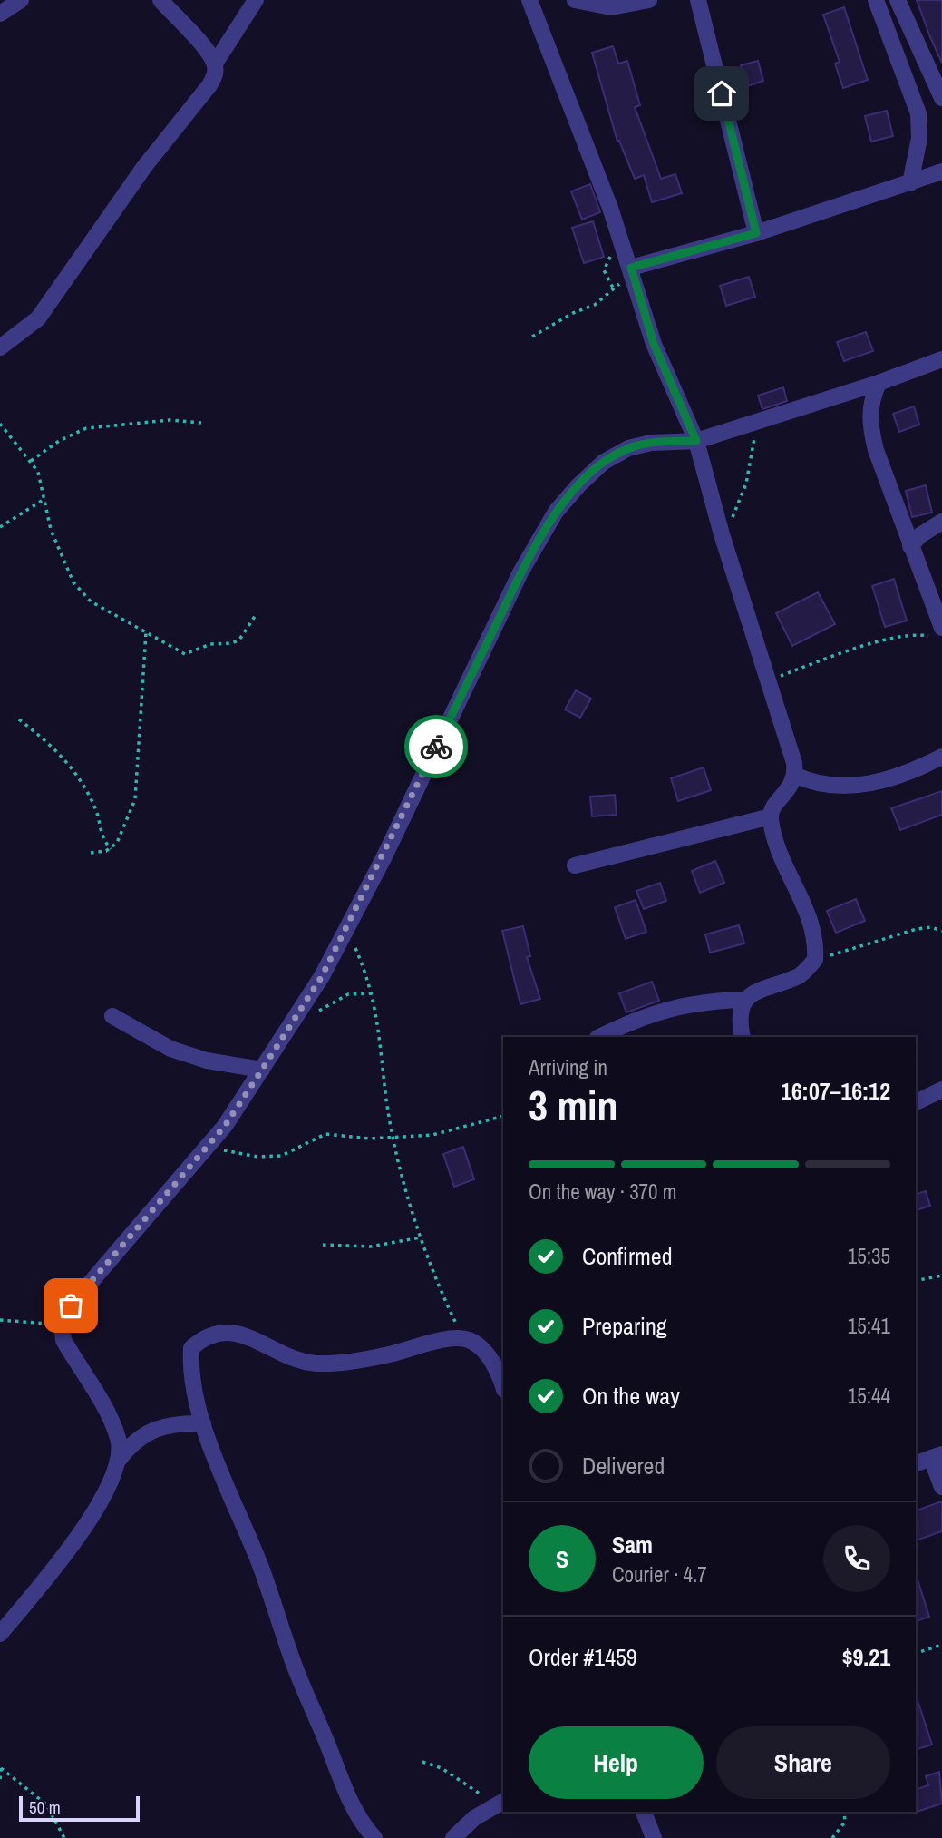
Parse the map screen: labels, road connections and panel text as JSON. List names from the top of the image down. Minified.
{"scale_bar":"50 m","page":{"heading":["3 min","Arriving in","16:07–16:12"],"panel":["Sam","Courier · 4.7","Order #1459","$9.21"],"bar":"On the way · 370 m","list":[["Confirmed","15:35"],["Preparing","15:41"],["On the way","15:44"],"Delivered"],"round":"S","buttons":["Help","Share"],"scale":"50 m"}}
